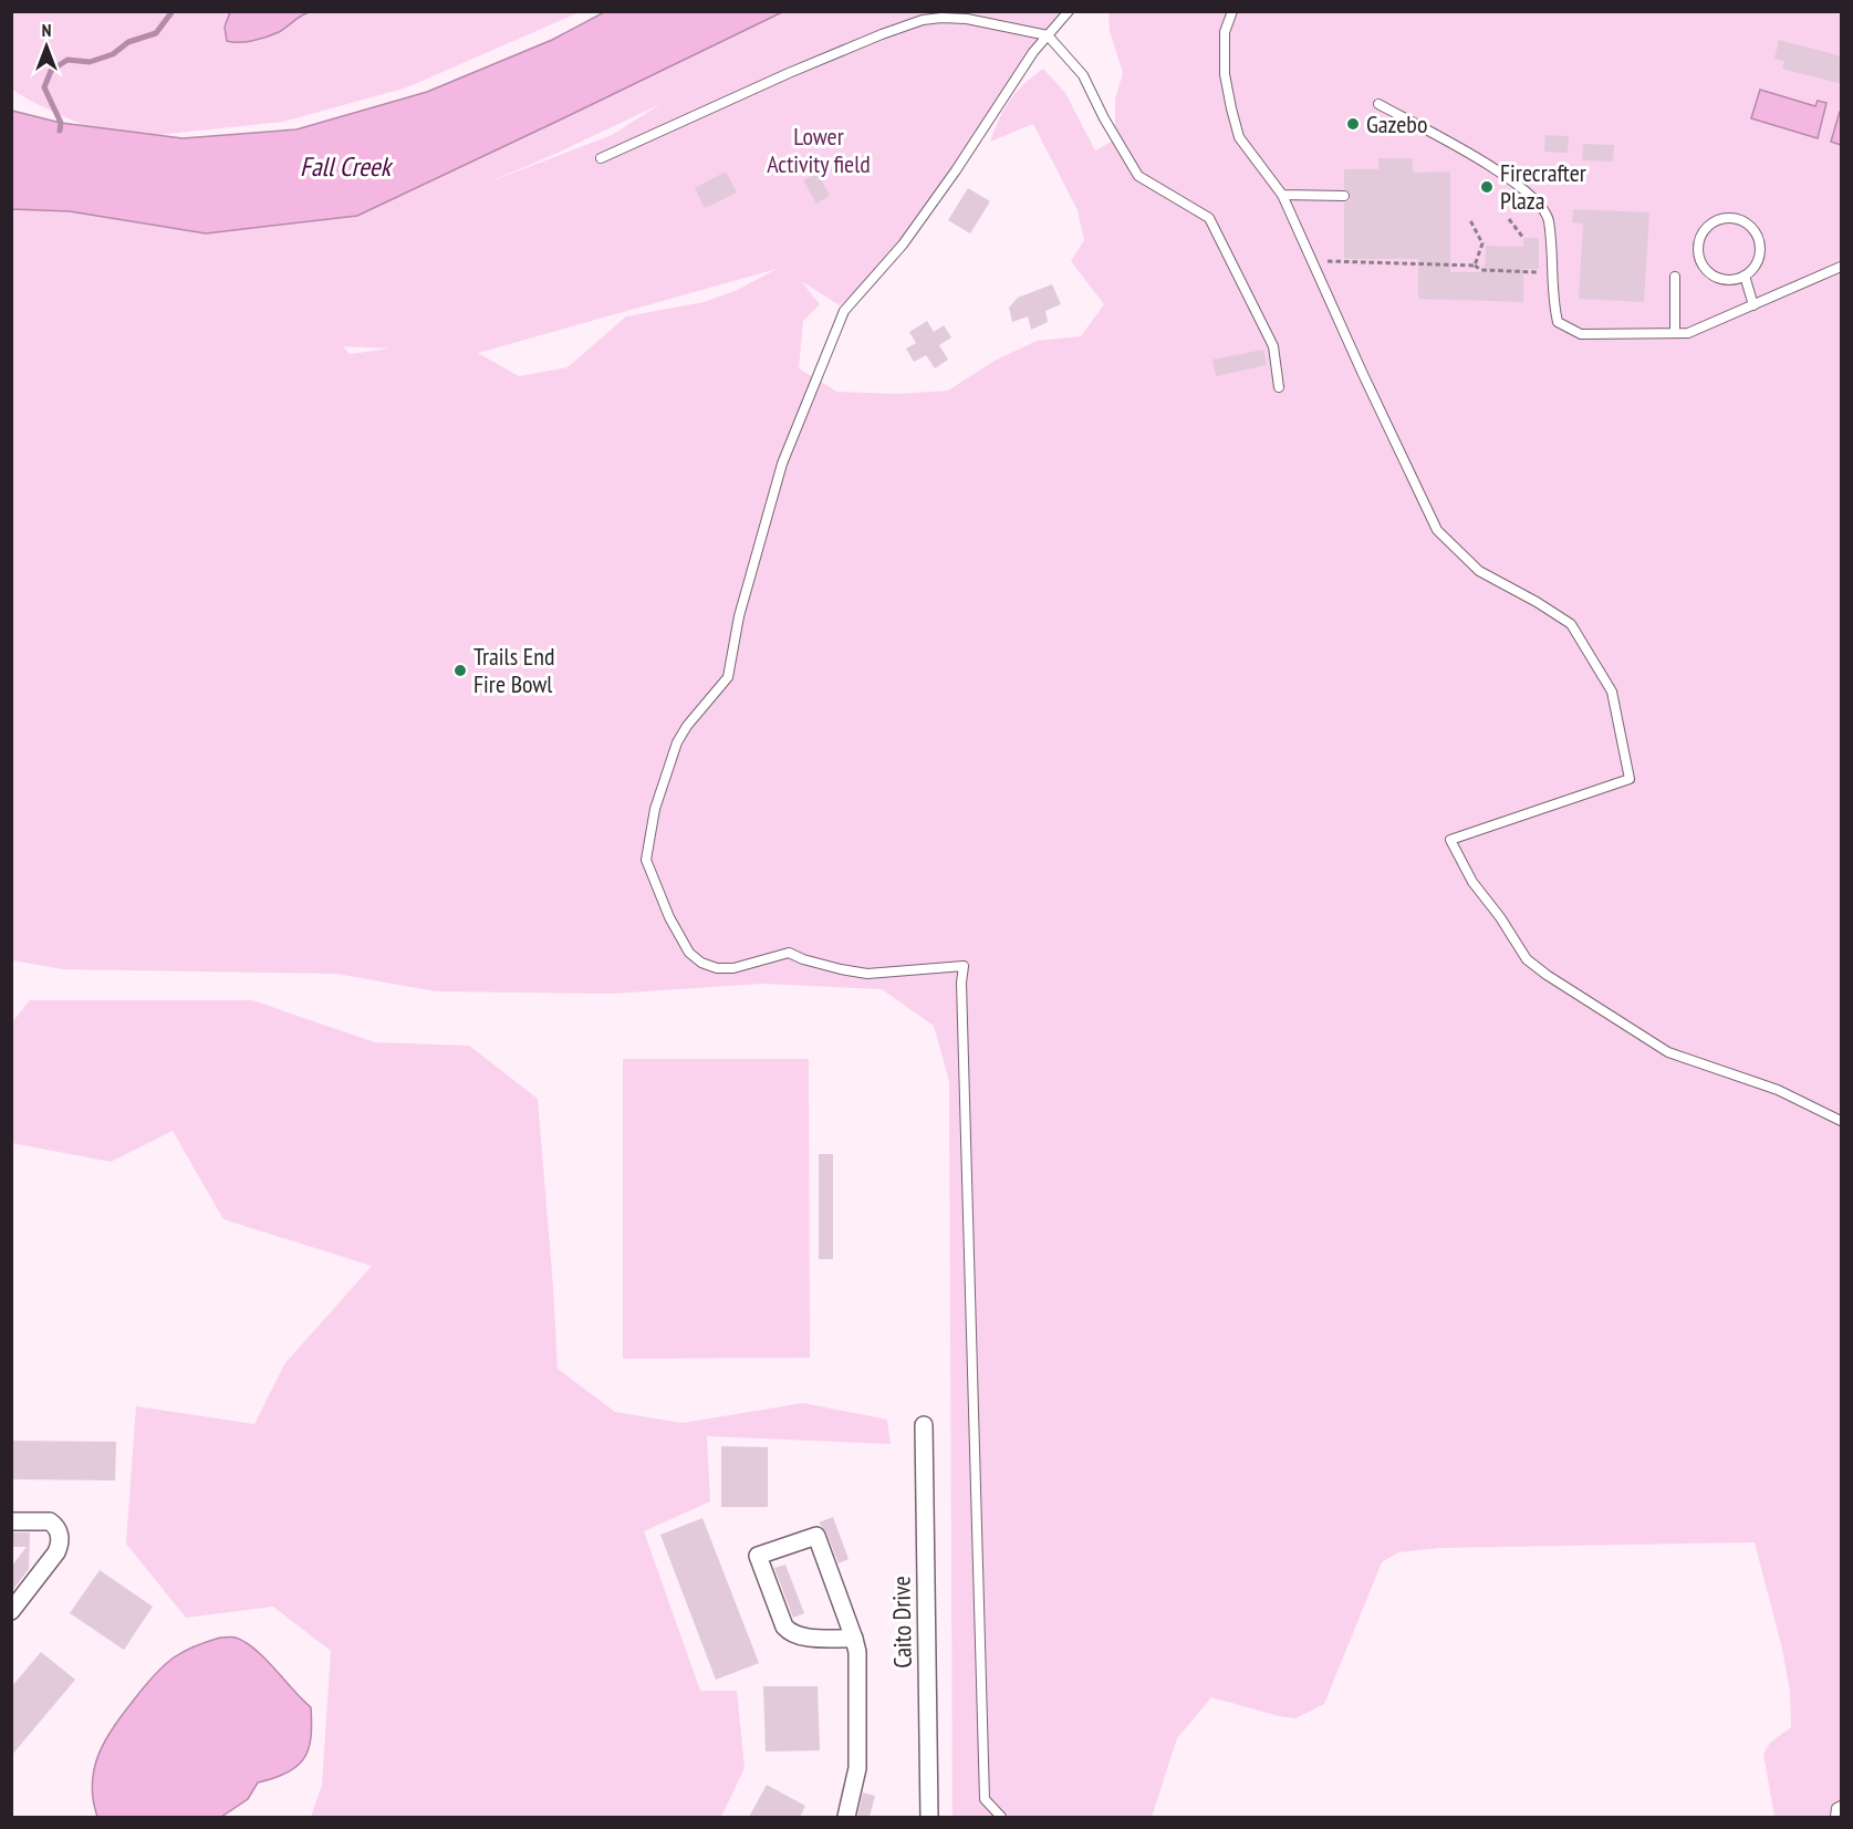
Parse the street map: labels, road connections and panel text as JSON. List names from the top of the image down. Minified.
{"streets":{"street":["Caito Drive"]},"water":["Fall Creek"],"parks":["Lower Activity field"],"places":["Gazebo","Firecrafter Plaza","Trails End Fire Bowl"],"north":"top"}
